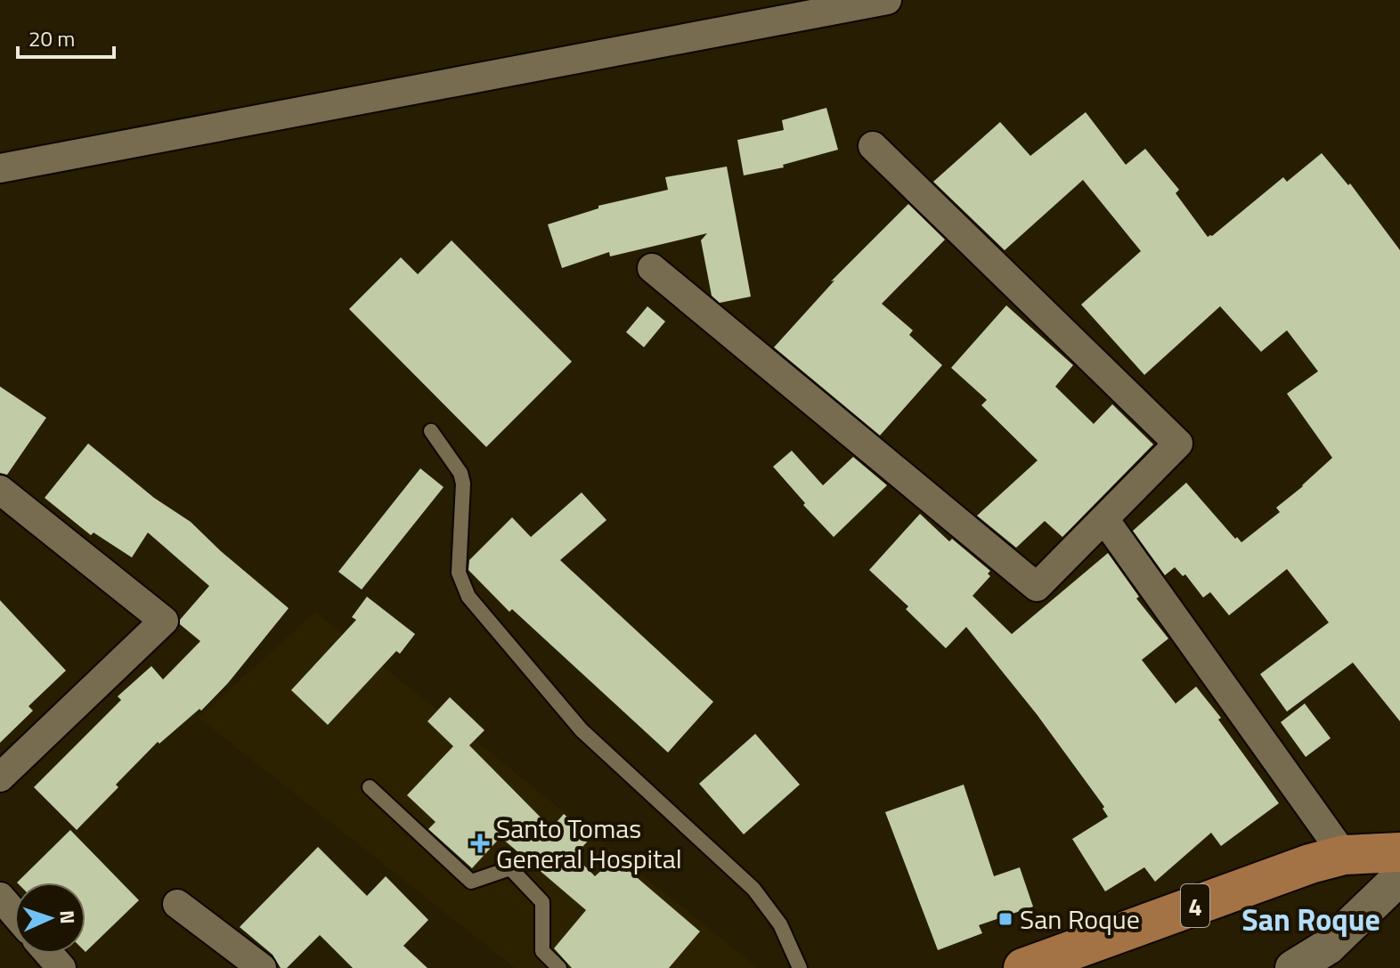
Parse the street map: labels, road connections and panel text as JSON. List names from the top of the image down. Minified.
{"streets":{"highway":["4"]},"districts":["San Roque"],"places":{"health":["Santo Tomas General Hospital"],"transit":["San Roque"]},"scale_bar":"20 m","north":"right"}
